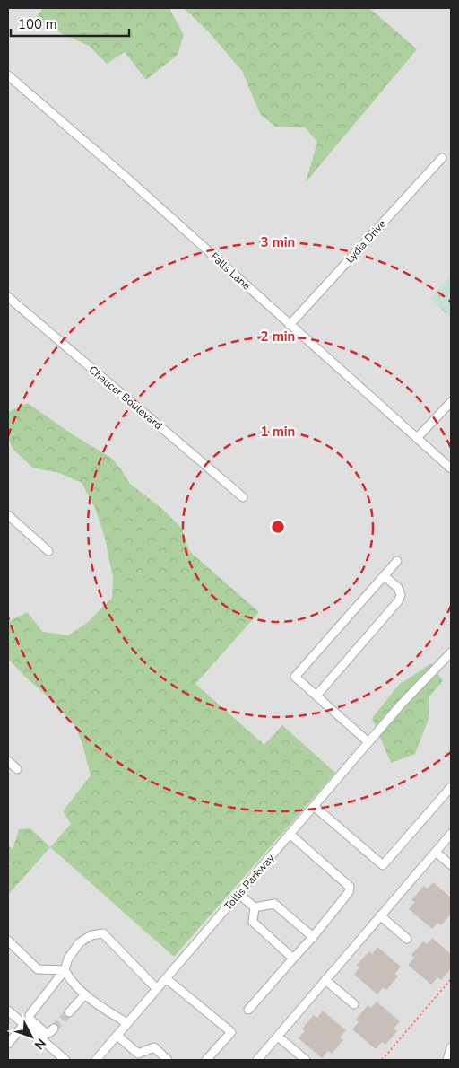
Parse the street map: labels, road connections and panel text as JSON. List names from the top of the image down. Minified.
{"streets":{"street":["Lydia Drive","Falls Lane","Chaucer Boulevard","Tollis Parkway"]},"crossings":[["Lydia Drive","Falls Lane"]],"scale_bar":"100 m","north":"bottom right","rings":["3 min","2 min","1 min"]}
